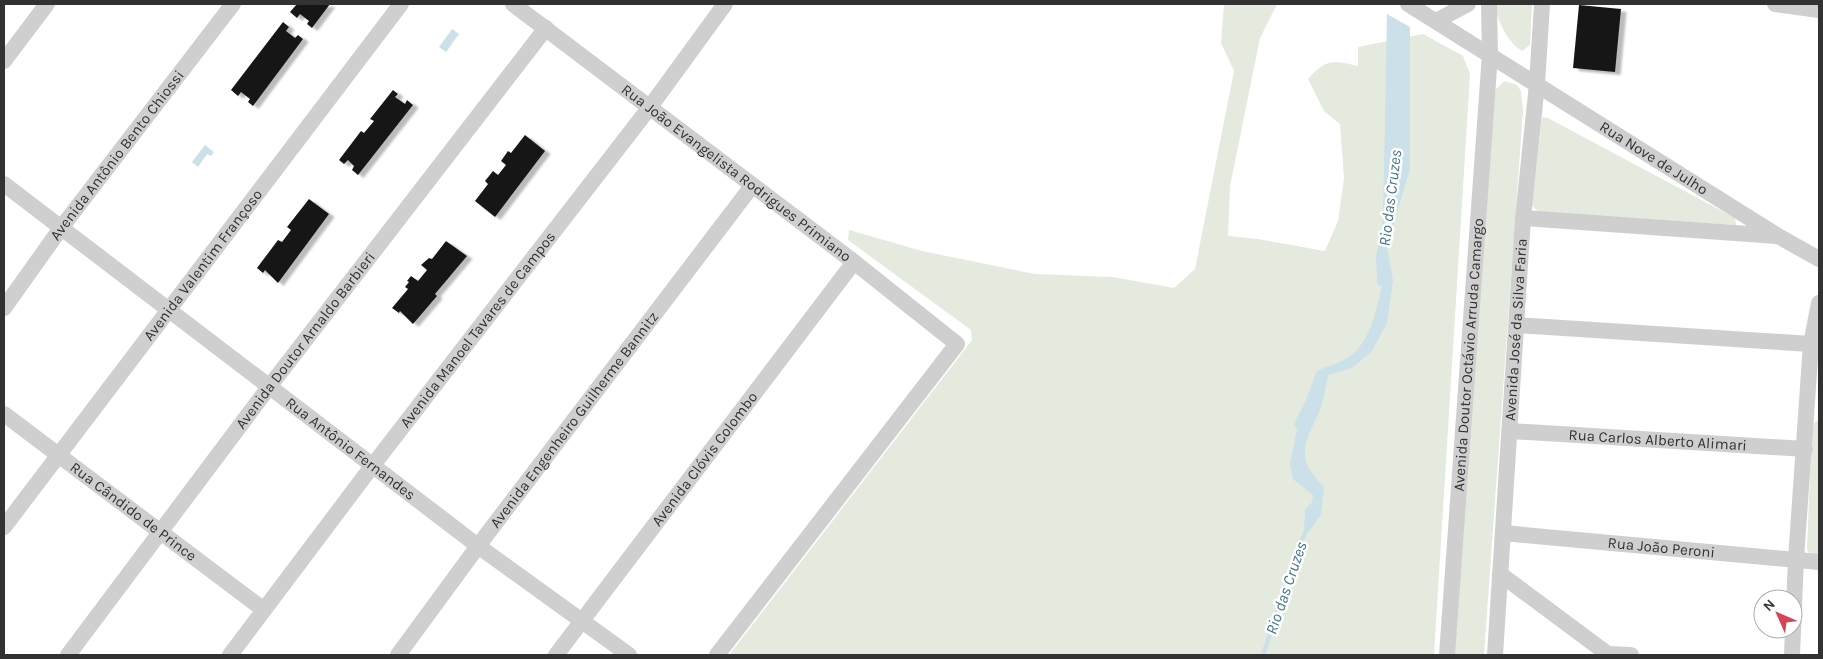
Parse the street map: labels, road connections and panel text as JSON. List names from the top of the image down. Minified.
{"streets":{"street":["Avenida Antônio Bento Chiossi","Rua Nove de Julho","Rua João Evangelista Rodrigues Primiano","Avenida Valentim Françoso","Avenida José da Silva Faria","Avenida Manoel Tavares de Campos","Avenida Doutor Arnaldo Barbieri","Avenida Doutor Octávio Arruda Camargo","Avenida Engenheiro Guilherme Bannitz","Rua Carlos Alberto Alimari","Rua Antônio Fernandes","Avenida Clóvis Colombo","Rua Cândido de Prince","Rua João Peroni"]},"crossings":[["Avenida Antônio Bento Chiossi","Rua Antônio Fernandes"],["Rua Nove de Julho","Avenida José da Silva Faria"],["Rua Nove de Julho","Avenida Doutor Octávio Arruda Camargo"],["Rua João Evangelista Rodrigues Primiano","Avenida Manoel Tavares de Campos"],["Rua João Evangelista Rodrigues Primiano","Avenida Doutor Arnaldo Barbieri"],["Rua João Evangelista Rodrigues Primiano","Avenida Engenheiro Guilherme Bannitz"],["Rua João Evangelista Rodrigues Primiano","Avenida Clóvis Colombo"],["Avenida Valentim Françoso","Rua Antônio Fernandes"],["Avenida Valentim Françoso","Rua Cândido de Prince"],["Avenida José da Silva Faria","Rua Carlos Alberto Alimari"],["Avenida José da Silva Faria","Rua João Peroni"],["Avenida Manoel Tavares de Campos","Rua Antônio Fernandes"],["Avenida Manoel Tavares de Campos","Rua Cândido de Prince"],["Avenida Doutor Arnaldo Barbieri","Rua Antônio Fernandes"],["Avenida Doutor Arnaldo Barbieri","Rua Cândido de Prince"],["Avenida Engenheiro Guilherme Bannitz","Rua Antônio Fernandes"],["Rua Antônio Fernandes","Avenida Clóvis Colombo"]],"water":["Rio das Cruzes"],"north":"top left"}
